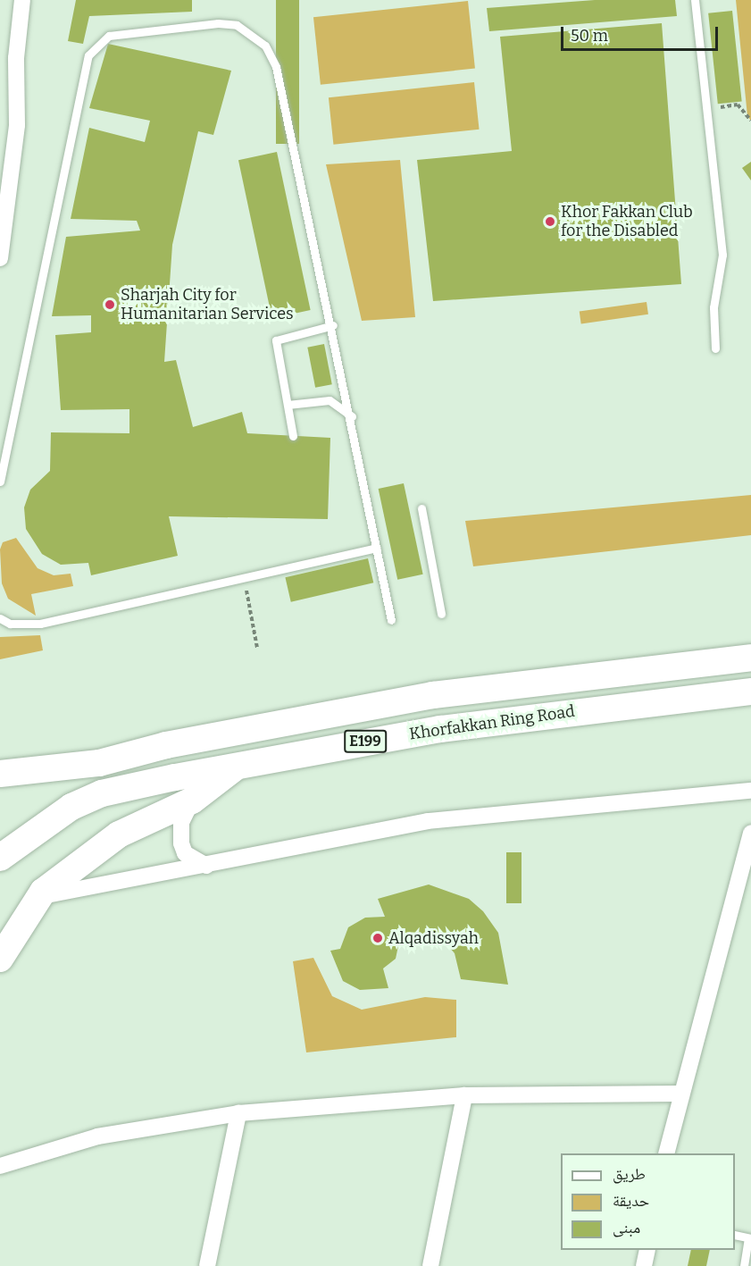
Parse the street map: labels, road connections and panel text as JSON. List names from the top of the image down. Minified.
{"streets":{"highway":["Khorfakkan Ring Road","E199"]},"places":["Khor Fakkan Club for the Disabled","Sharjah City for Humanitarian Services","Alqadissyah"],"legend":["طريق","حديقة","مبنى"],"scale_bar":"50 m"}
